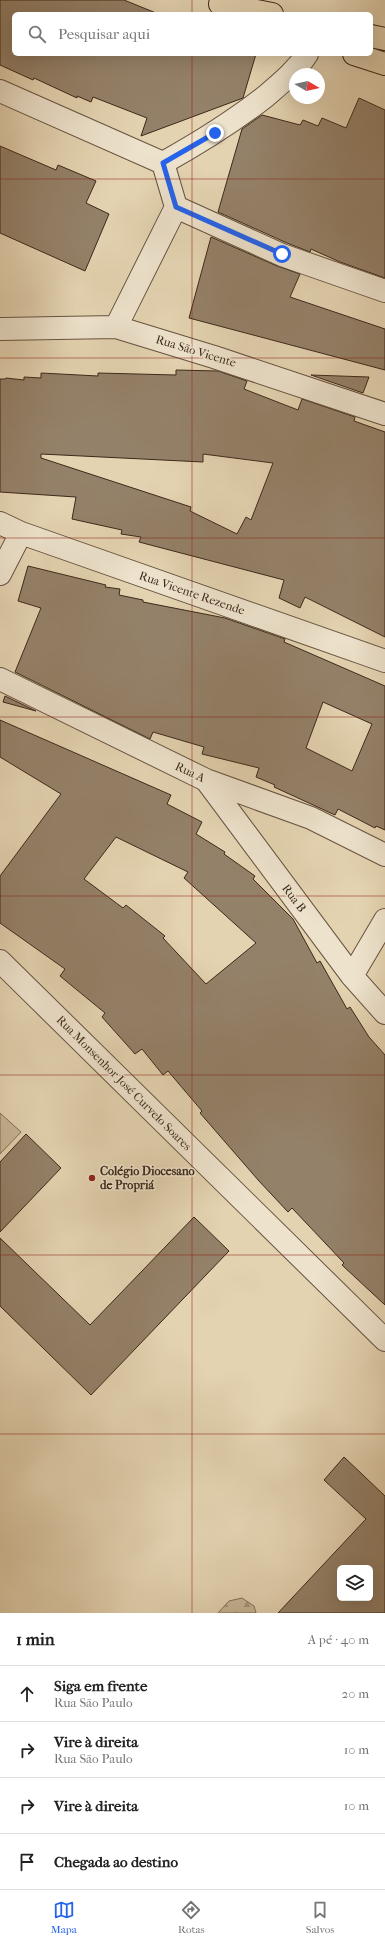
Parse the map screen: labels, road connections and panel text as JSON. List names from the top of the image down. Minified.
{"streets":{"street":["Rua São Vicente","Rua Vicente Rezende","Rua A","Rua B","Rua Monsenhor José Curvelo Soares"]},"crossings":[["Rua A","Rua B"]],"places":["Colégio Diocesano de Propriá"],"north":"right","page":{"search":"Pesquisar aqui","heading":["1 min","A pé · 40 m"],"list":[["Siga em frente","Rua São Paulo","20 m"],["Vire à direita","Rua São Paulo","10 m"],["Vire à direita","10 m"],"Chegada ao destino"],"nav":["Mapa","Rotas","Salvos"]}}
